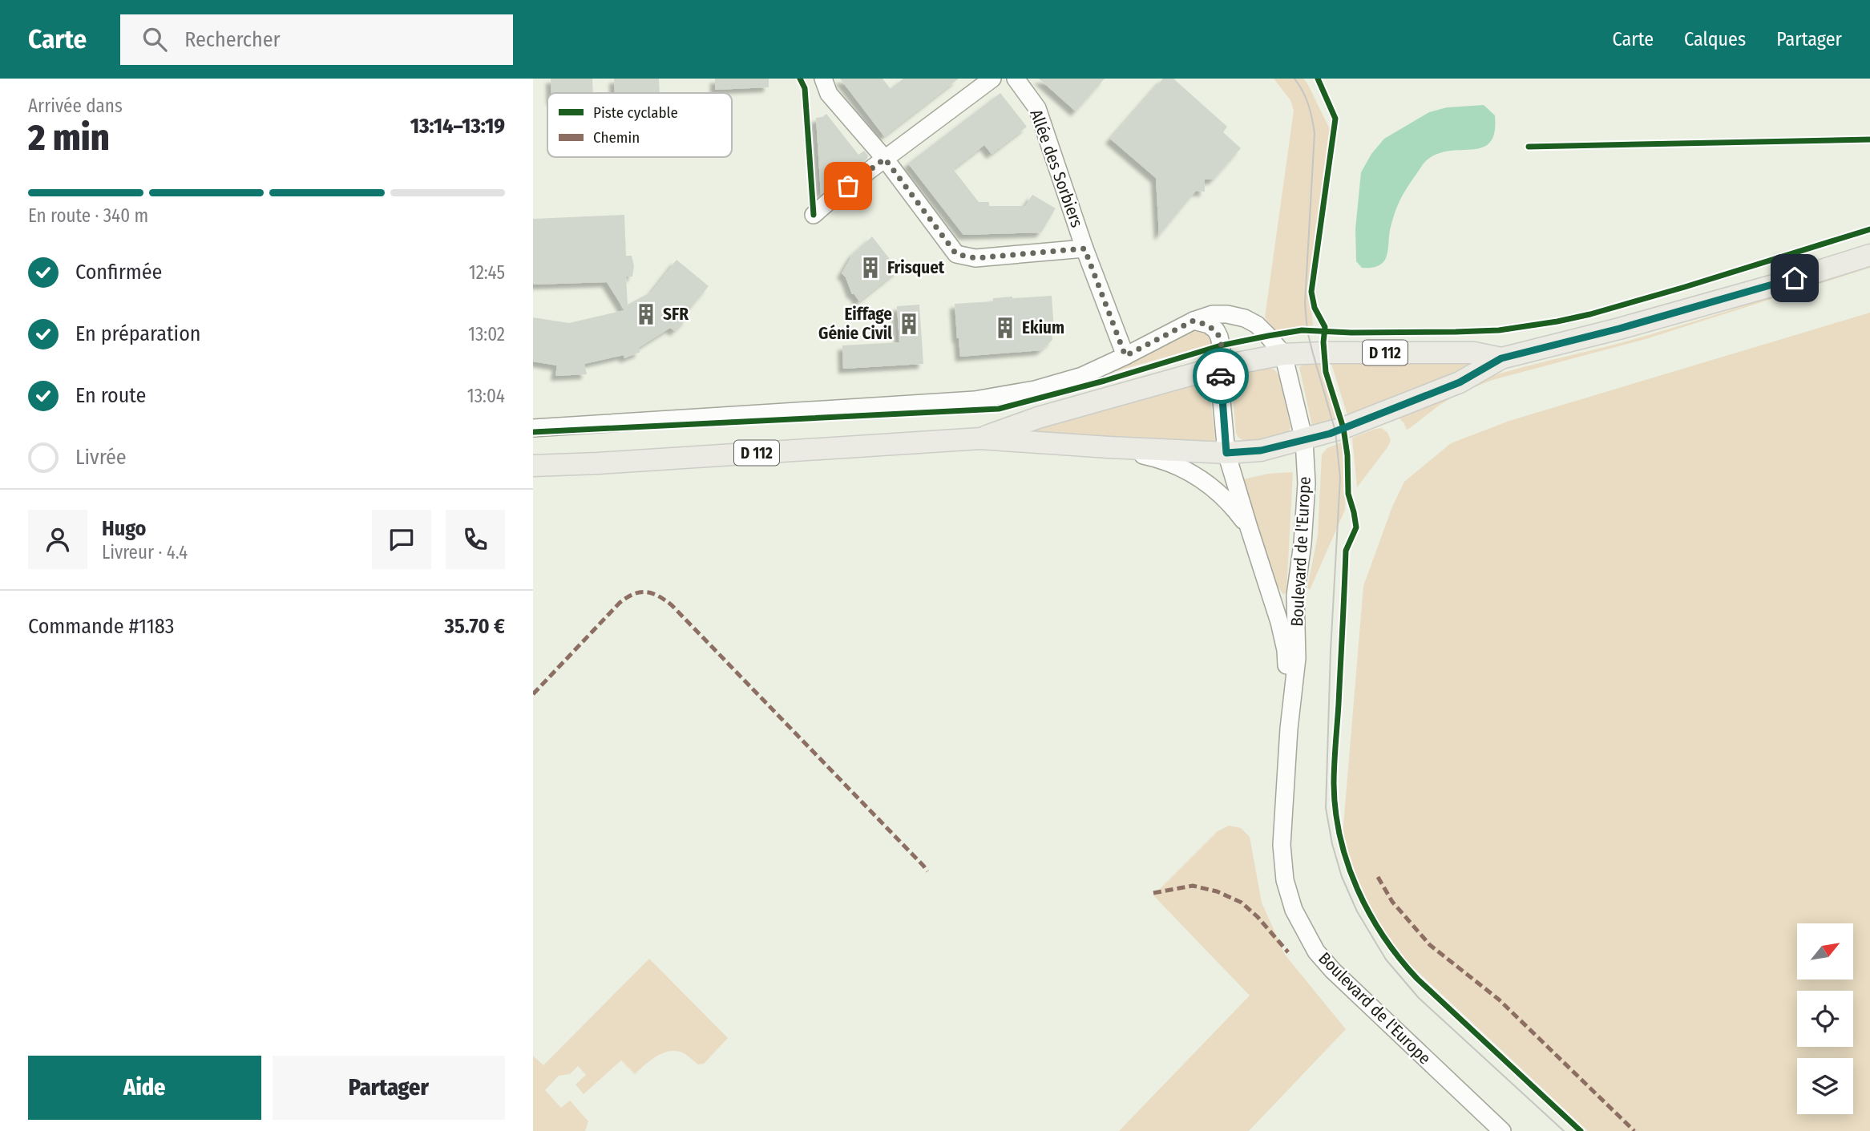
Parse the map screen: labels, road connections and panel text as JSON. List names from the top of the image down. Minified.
{"streets":{"main road":["D 112"],"street":["Allée des Sorbiers","Boulevard de l'Europe"]},"crossings":[["D 112","Boulevard de l'Europe"]],"places":{"building":["Frisquet","SFR","Eiffage Génie Civil","Ekium"]},"legend":["Piste cyclable","Chemin"],"north":"top right","page":{"header":"Carte","search":"Rechercher","nav":["Carte","Calques","Partager"],"heading":["2 min","Arrivée dans","13:14–13:19"],"panel":["Hugo","Livreur · 4.4","Commande #1183","35.70 €"],"bar":"En route · 340 m","list":[["Confirmée","12:45"],["En préparation","13:02"],["En route","13:04"],"Livrée"],"buttons":["Aide","Partager"]}}
